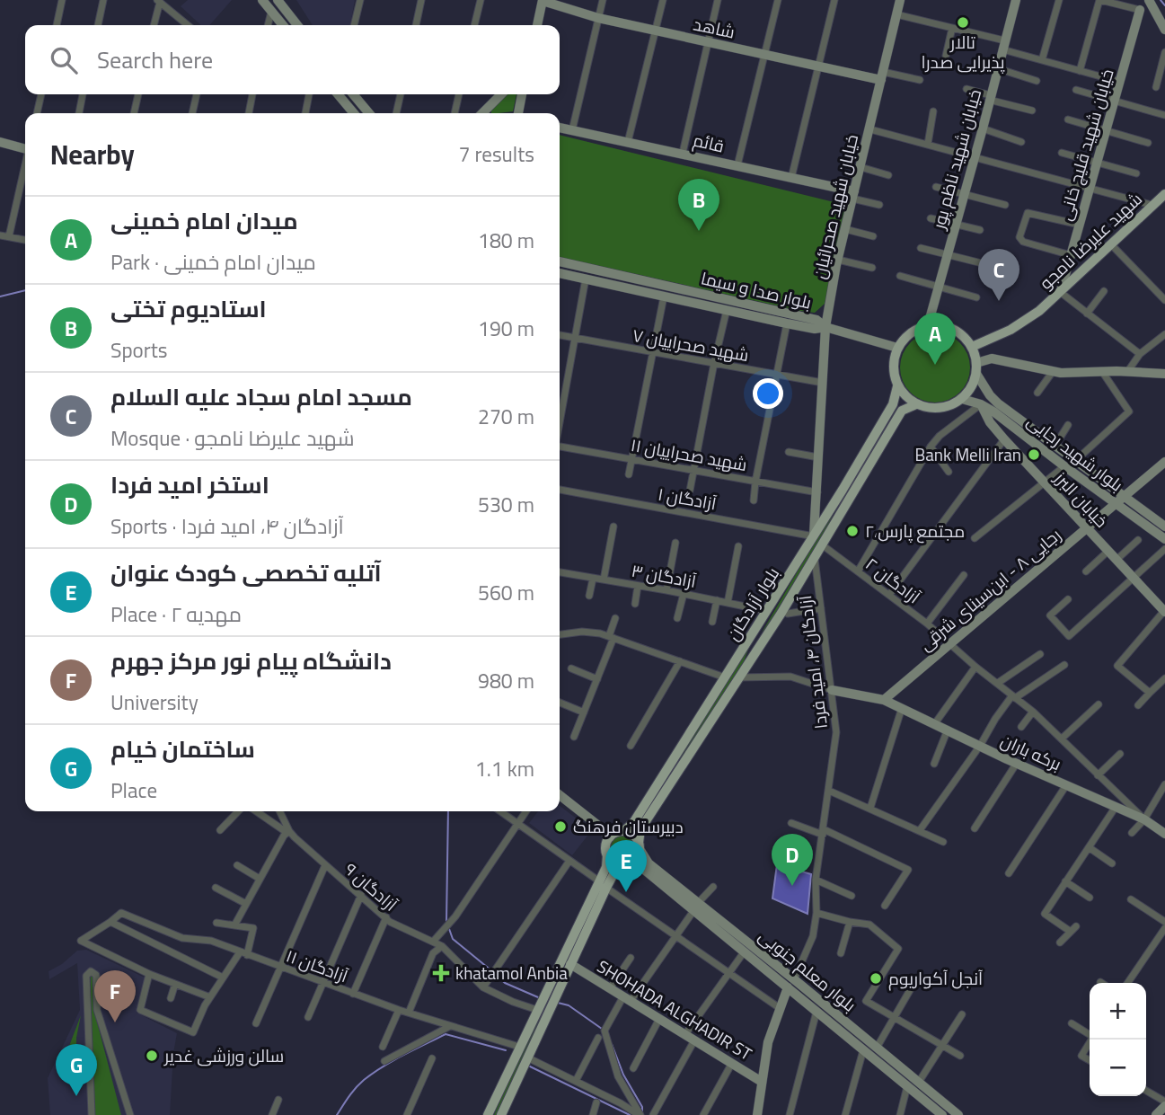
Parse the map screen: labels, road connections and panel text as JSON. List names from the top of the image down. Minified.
{"streets":{"main road":["شهید علیرضا نامجو","بلوار آزادگان"],"street":["شاهد","قائم","خیابان شهید قلیچ خانی","خیابان شهید ناظم پور","خیابان شهید صحرائیان","بلوار صدا و سیما","شهید صحراییان ۷","بلوار شهید رجایی","شهید صحراییان ۱۱","آزادگان ۱","خیابان البرز","آزادگان ۳","آزادگان ۲","رجایی ۸ - ابن‌سینای شرقی","آزادگان ۴، امید فردا","برکه باران","آزادگان ۹","آزادگان ۱۱","بلوار معلم جنوبی","SHOHADA ALGHADIR ST"]},"crossings":[["شاهد","خیابان شهید صحرائیان"],["قائم","خیابان شهید صحرائیان"],["خیابان شهید قلیچ خانی","شهید علیرضا نامجو"],["خیابان شهید ناظم پور","شهید علیرضا نامجو"],["خیابان شهید ناظم پور","بلوار شهید رجایی"],["خیابان شهید ناظم پور","بلوار آزادگان"],["خیابان شهید صحرائیان","بلوار صدا و سیما"],["خیابان شهید صحرائیان","شهید صحراییان ۷"],["خیابان شهید صحرائیان","شهید صحراییان ۱۱"],["خیابان شهید صحرائیان","آزادگان ۱"],["خیابان شهید صحرائیان","بلوار آزادگان"],["شهید علیرضا نامجو","بلوار شهید رجایی"],["شهید علیرضا نامجو","بلوار آزادگان"],["بلوار شهید رجایی","خیابان البرز"],["بلوار شهید رجایی","رجایی ۸ - ابن‌سینای شرقی"],["بلوار شهید رجایی","بلوار آزادگان"],["آزادگان ۱","بلوار آزادگان"],["خیابان البرز","رجایی ۸ - ابن‌سینای شرقی"],["آزادگان ۳","بلوار آزادگان"],["آزادگان ۲","رجایی ۸ - ابن‌سینای شرقی"],["آزادگان ۲","بلوار آزادگان"],["آزادگان ۲","برکه باران"],["رجایی ۸ - ابن‌سینای شرقی","برکه باران"],["بلوار آزادگان","آزادگان ۴، امید فردا"],["بلوار آزادگان","بلوار معلم جنوبی"],["آزادگان ۴، امید فردا","برکه باران"],["آزادگان ۴، امید فردا","بلوار معلم جنوبی"]],"places":{"other":["تالار پذیرایی صدرا","Bank Melli Iran","۲،مجتمع پارس","دبیرستان فرهنگ","آنجل آکواریوم","سالن ورزشی غدیر"],"health":["khatamol Anbia"]},"page":{"search":"Search here","heading":["Nearby","7 results"],"pins":["B","C","A","D","E","F","G"],"list":[{"mark":"A","name":"میدان امام خمینی","note":"Park · میدان امام خمینی","value":"180 m"},{"mark":"B","name":"استادیوم تختی","note":"Sports","value":"190 m"},{"mark":"C","name":"مسجد امام سجاد علیه السلام","note":"Mosque · شهید علیرضا نامجو","value":"270 m"},{"mark":"D","name":"استخر امید فردا","note":"Sports · آزادگان ۴، امید فردا","value":"530 m"},{"mark":"E","name":"آتلیه تخصصی کودک عنوان","note":"Place · مهدیه ۲","value":"560 m"},{"mark":"F","name":"دانشگاه پیام نور مرکز جهرم","note":"University","value":"980 m"},{"mark":"G","name":"ساختمان خیام","note":"Place","value":"1.1 km"}],"map_buttons":["+","−"]}}
